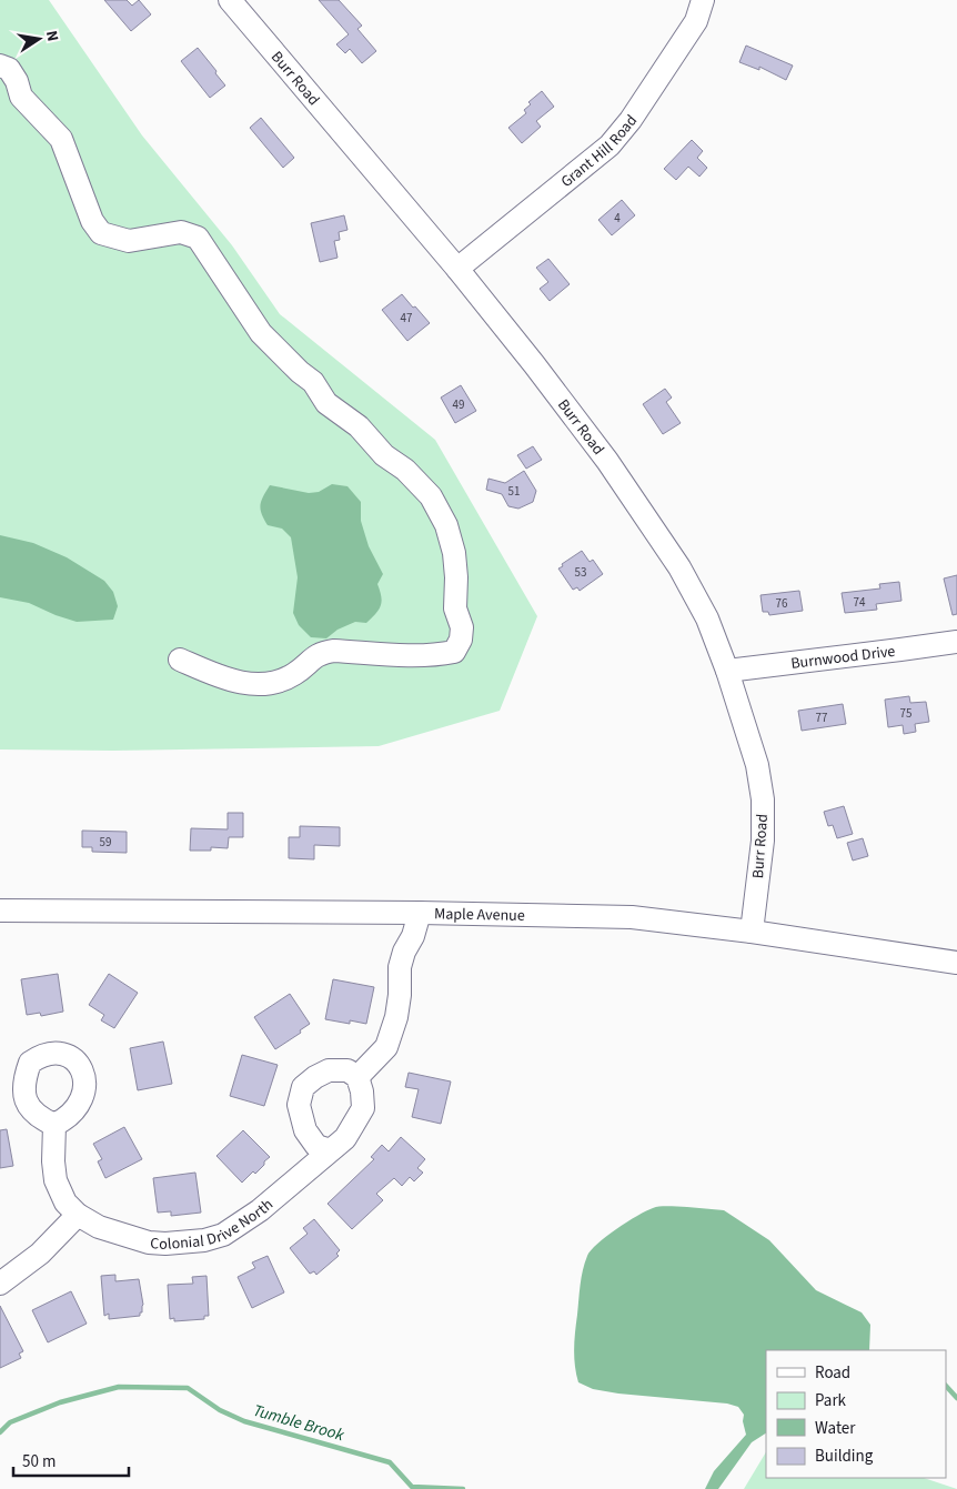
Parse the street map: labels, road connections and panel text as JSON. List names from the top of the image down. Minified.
{"streets":{"street":["Burr Road","Grant Hill Road","Burnwood Drive","Maple Avenue","Colonial Drive North"]},"crossings":[["Burr Road","Grant Hill Road"],["Burr Road","Burnwood Drive"],["Burr Road","Maple Avenue"]],"water":["Tumble Brook"],"house_numbers":["4","47","49","51","53","74","76","75","77","59"],"legend":["Road","Park","Water","Building"],"scale_bar":"50 m","north":"right"}
